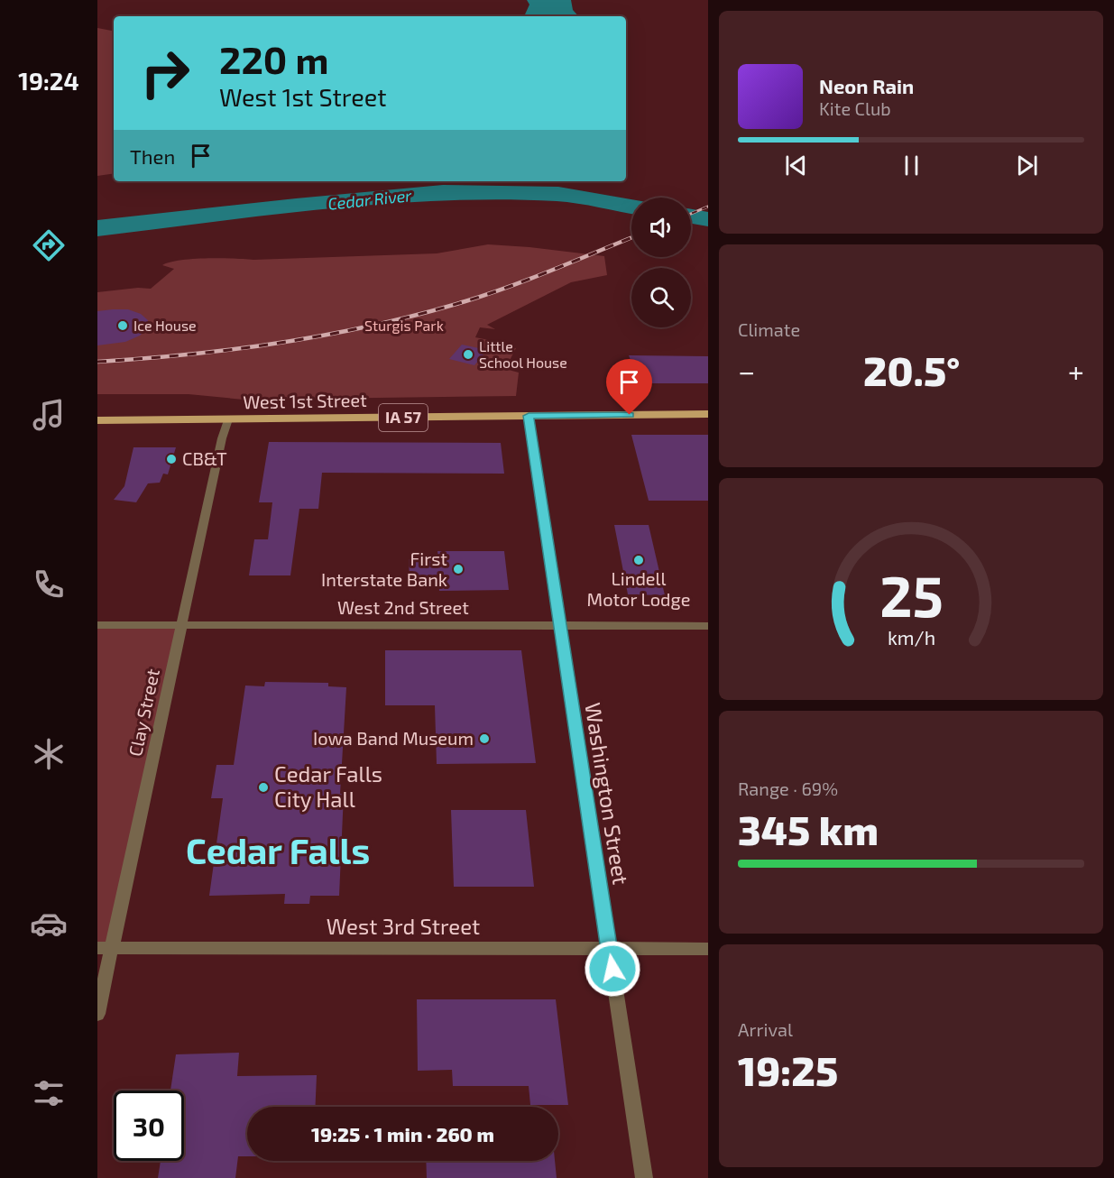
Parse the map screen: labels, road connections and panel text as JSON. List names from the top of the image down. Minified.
{"streets":{"main road":["West 1st Street","IA 57"],"street":["West 2nd Street","Clay Street","Washington Street","West 3rd Street"]},"crossings":[["West 1st Street","Clay Street"],["West 1st Street","Washington Street"],["West 2nd Street","Clay Street"],["West 2nd Street","Washington Street"],["Clay Street","West 3rd Street"],["Washington Street","West 3rd Street"]],"districts":["Cedar Falls"],"water":["Cedar River"],"parks":["Sturgis Park"],"places":["Ice House","Little School House","CB&T","Lindell Motor Lodge","First Interstate Bank","Iowa Band Museum","Cedar Falls City Hall"],"page":{"tabs":"19:24","turn":["220 m","West 1st Street"],"song":["Neon Rain","Kite Club"],"then":"Then","tile":["Climate",["Range · 69%","345 km"],["Arrival","19:25"]],"heat":["−","20.5°","+"],"limit":"30","trip":"19:25 · 1 min · 260 m","gauge":["25","km/h"]}}
